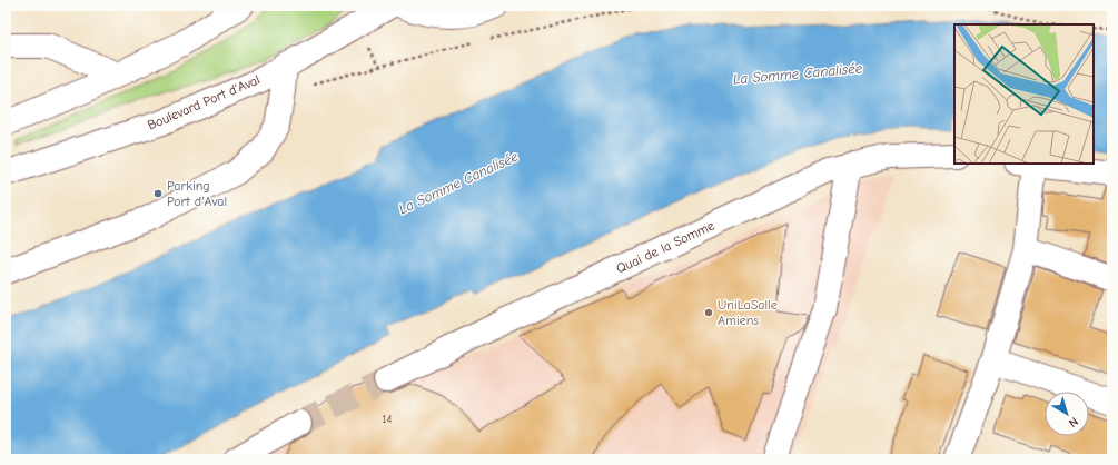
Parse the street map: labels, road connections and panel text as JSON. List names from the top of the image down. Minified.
{"streets":{"street":["Boulevard Port d'Aval","Quai de la Somme"]},"water":["La Somme Canalisée"],"places":["Parking Port d'Aval","UniLaSalle Amiens"],"house_numbers":["14"],"north":"bottom right"}
